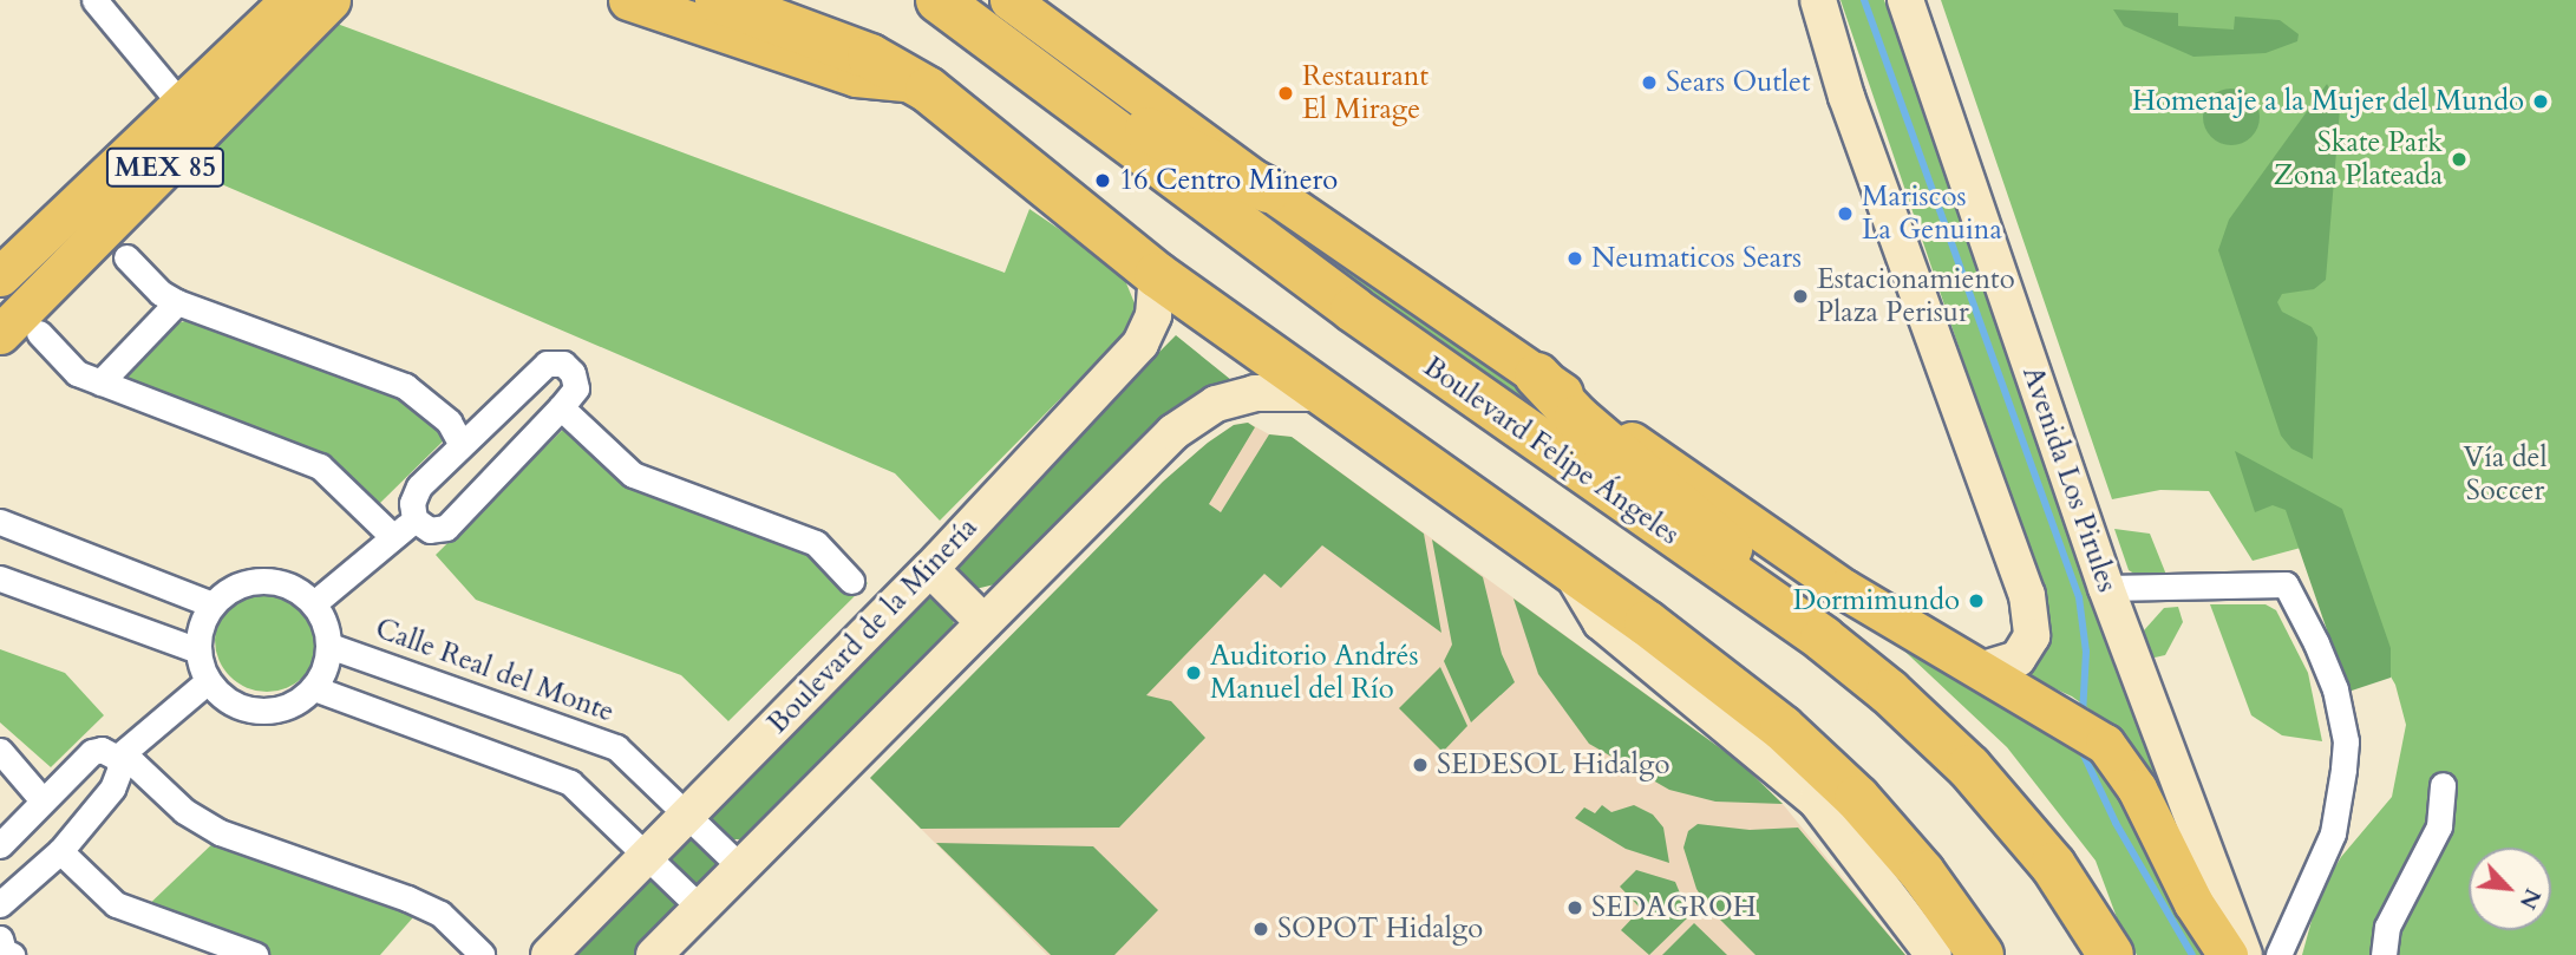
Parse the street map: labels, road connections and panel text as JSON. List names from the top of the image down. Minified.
{"streets":{"highway":["Boulevard Felipe Ángeles"],"main road":["MEX 85"],"street":["Avenida Los Pirules","Boulevard de la Minería","Calle Real del Monte"]},"crossings":[["Boulevard de la Minería","Calle Real del Monte"]],"parks":["Vía del Soccer"],"places":["Sears Outlet","Restaurant El Mirage","Homenaje a la Mujer del Mundo","Skate Park Zona Plateada","16 Centro Minero","Mariscos La Genuina","Neumaticos Sears","Estacionamiento Plaza Perisur","Dormimundo","Auditorio Andrés Manuel del Río","SEDESOL Hidalgo","SEDAGROH","SOPOT Hidalgo"],"north":"bottom right"}
